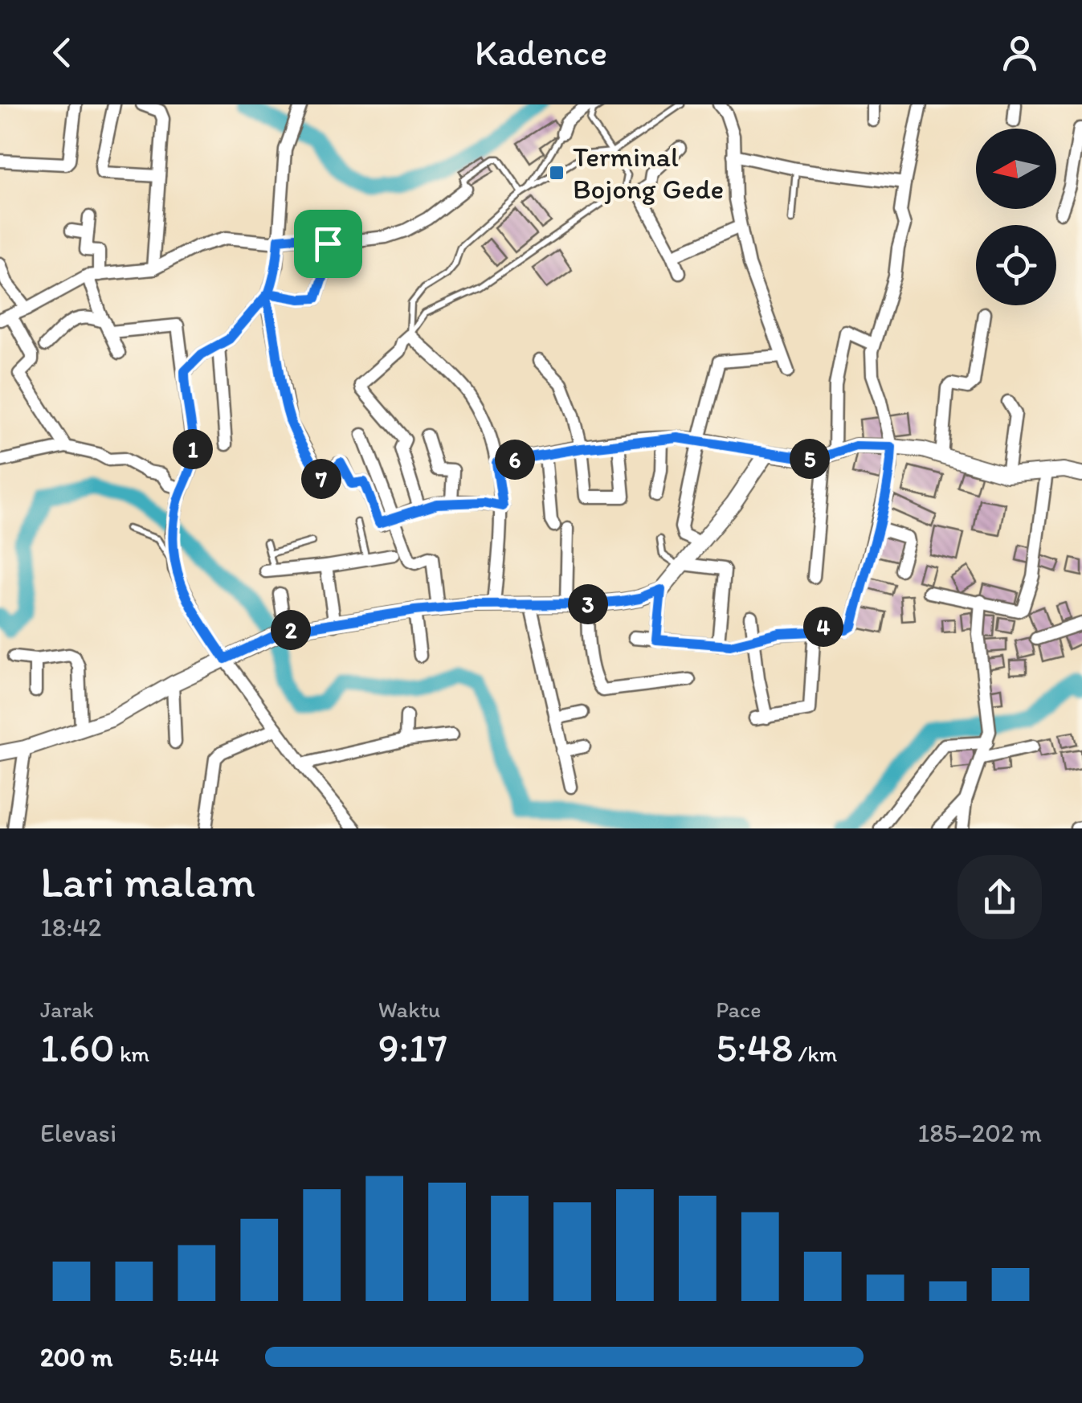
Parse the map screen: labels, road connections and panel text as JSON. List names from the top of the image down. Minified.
{"places":{"transit":["Terminal Bojong Gede"]},"north":"left","page":{"header":"Kadence","pins":["1","5","6","7","3","4","2"],"heading":["Lari malam","18:42"],"stats":[["Jarak","1.60 km"],["Waktu","9:17"],["Pace","5:48 /km"]],"chart":["Elevasi","185–202 m"],"list":[{"name":"200 m","note":"5:44"}]}}
